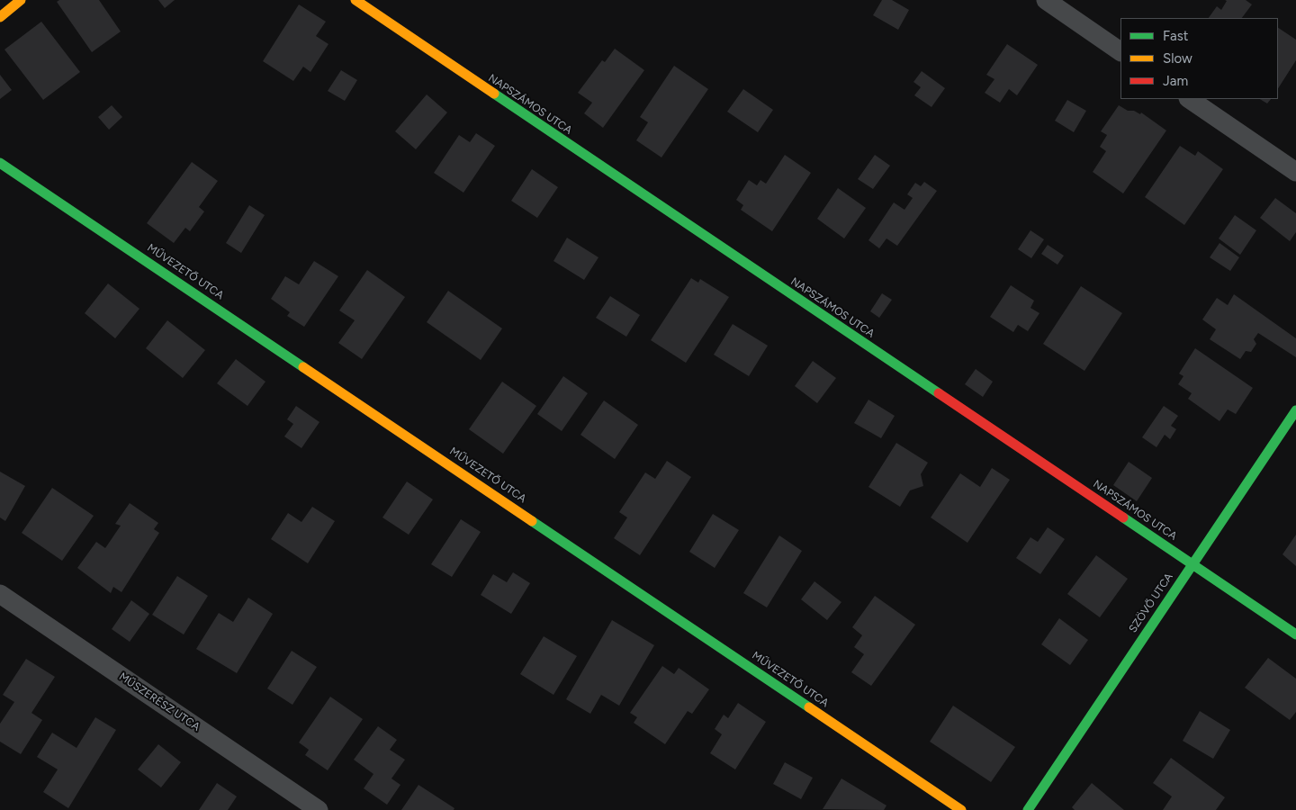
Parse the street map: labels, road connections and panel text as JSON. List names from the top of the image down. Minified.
{"streets":{"street":["NAPSZÁMOS UTCA","MŰVEZETŐ UTCA","SZÖVŐ UTCA","MŰSZERÉSZ UTCA"]},"crossings":[["NAPSZÁMOS UTCA","SZÖVŐ UTCA"]],"legend":["Fast","Slow","Jam"]}
